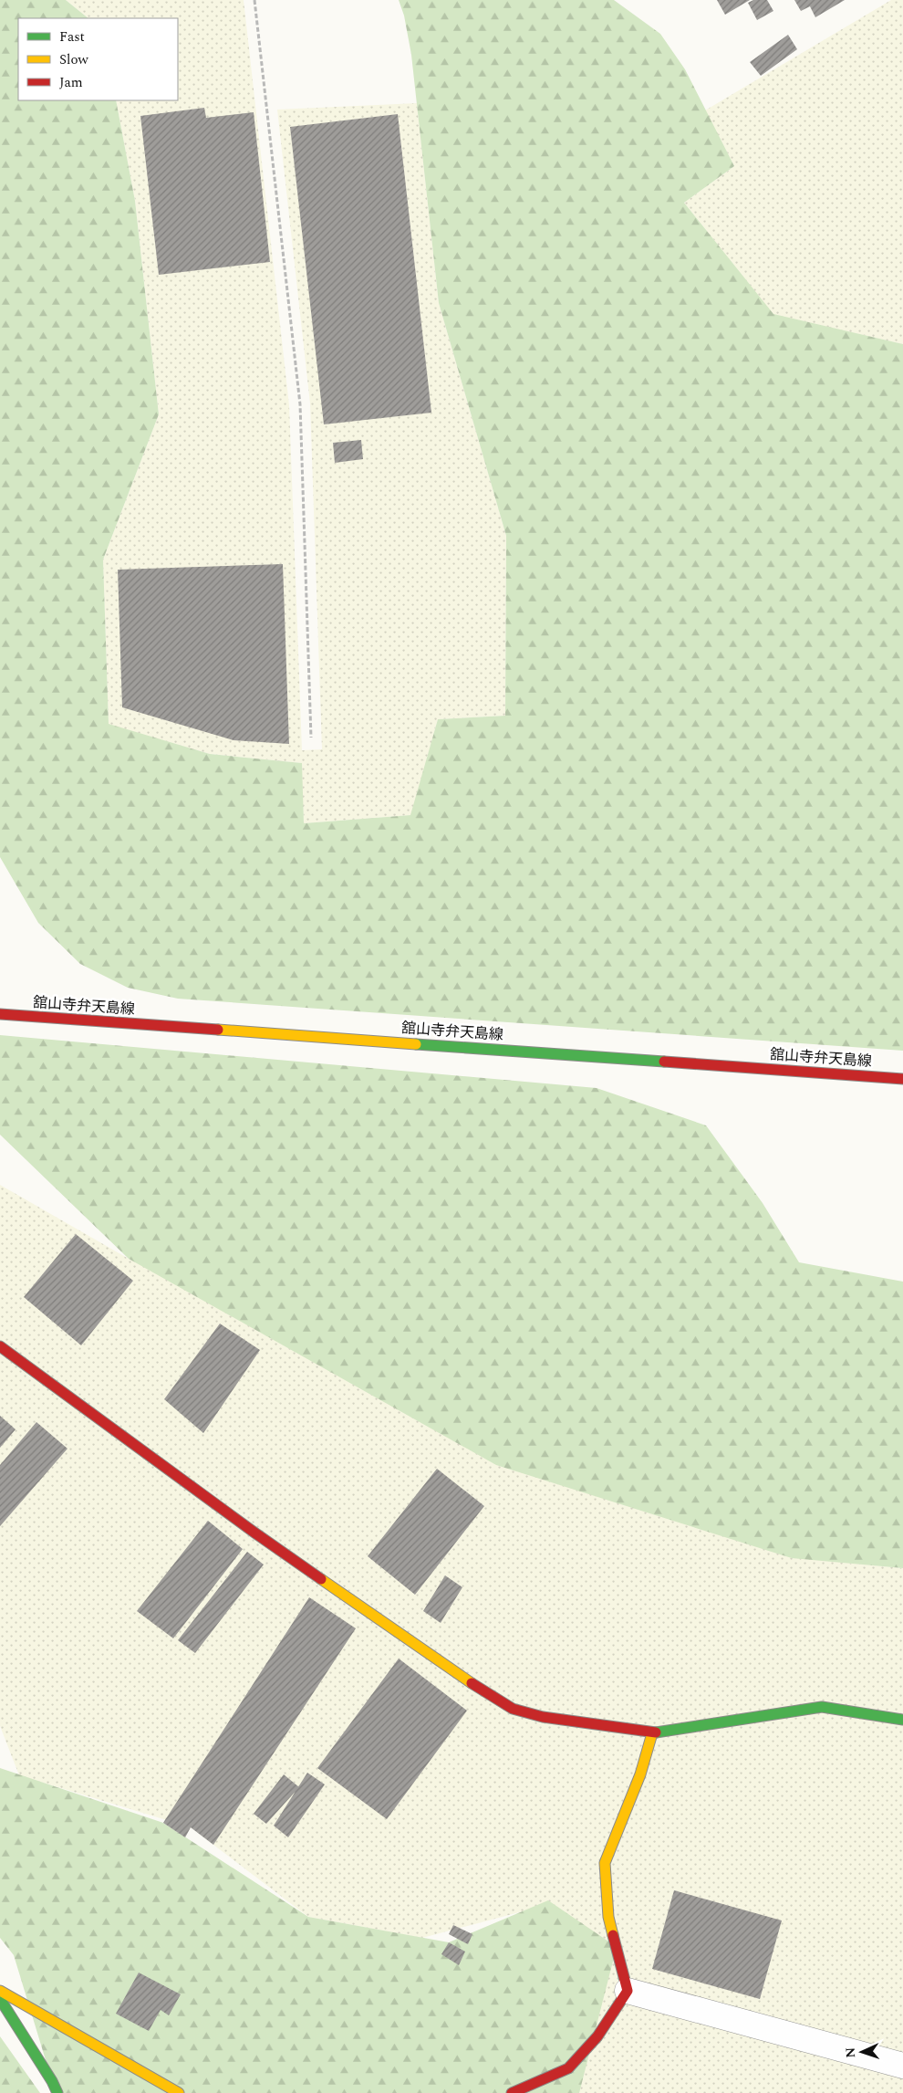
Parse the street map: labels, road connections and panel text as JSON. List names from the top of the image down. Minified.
{"streets":{"street":["舘山寺弁天島線"]},"legend":["Fast","Slow","Jam"],"north":"left"}
